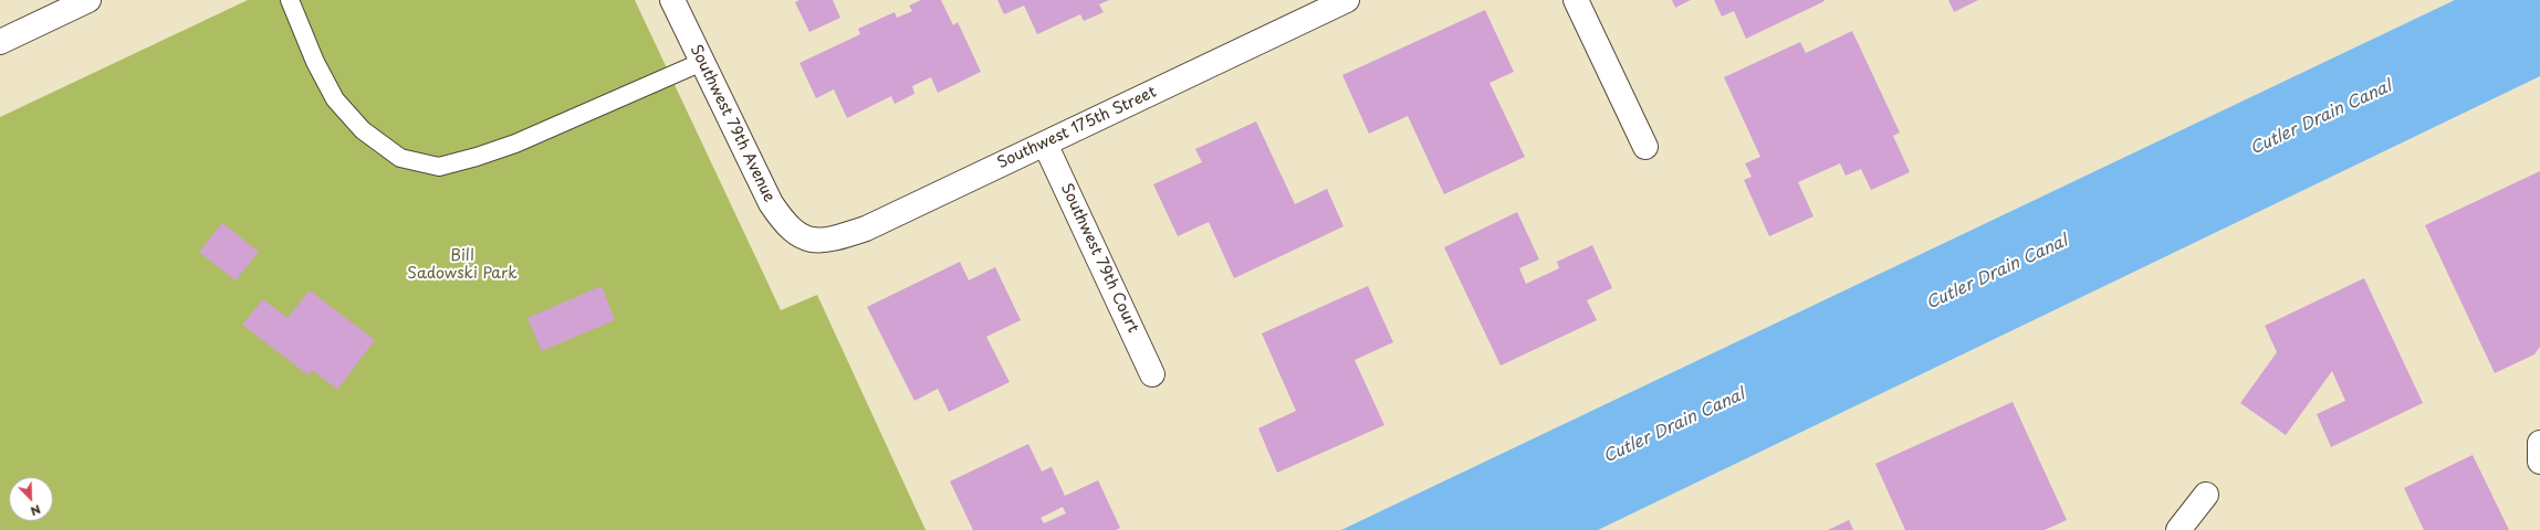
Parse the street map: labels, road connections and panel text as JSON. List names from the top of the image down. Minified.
{"streets":{"street":["Southwest 79th Avenue","Southwest 175th Street","Southwest 79th Court"]},"crossings":[["Southwest 79th Avenue","Southwest 175th Street"],["Southwest 175th Street","Southwest 79th Court"]],"water":["Cutler Drain Canal"],"parks":["Bill Sadowski Park"],"north":"bottom right"}
